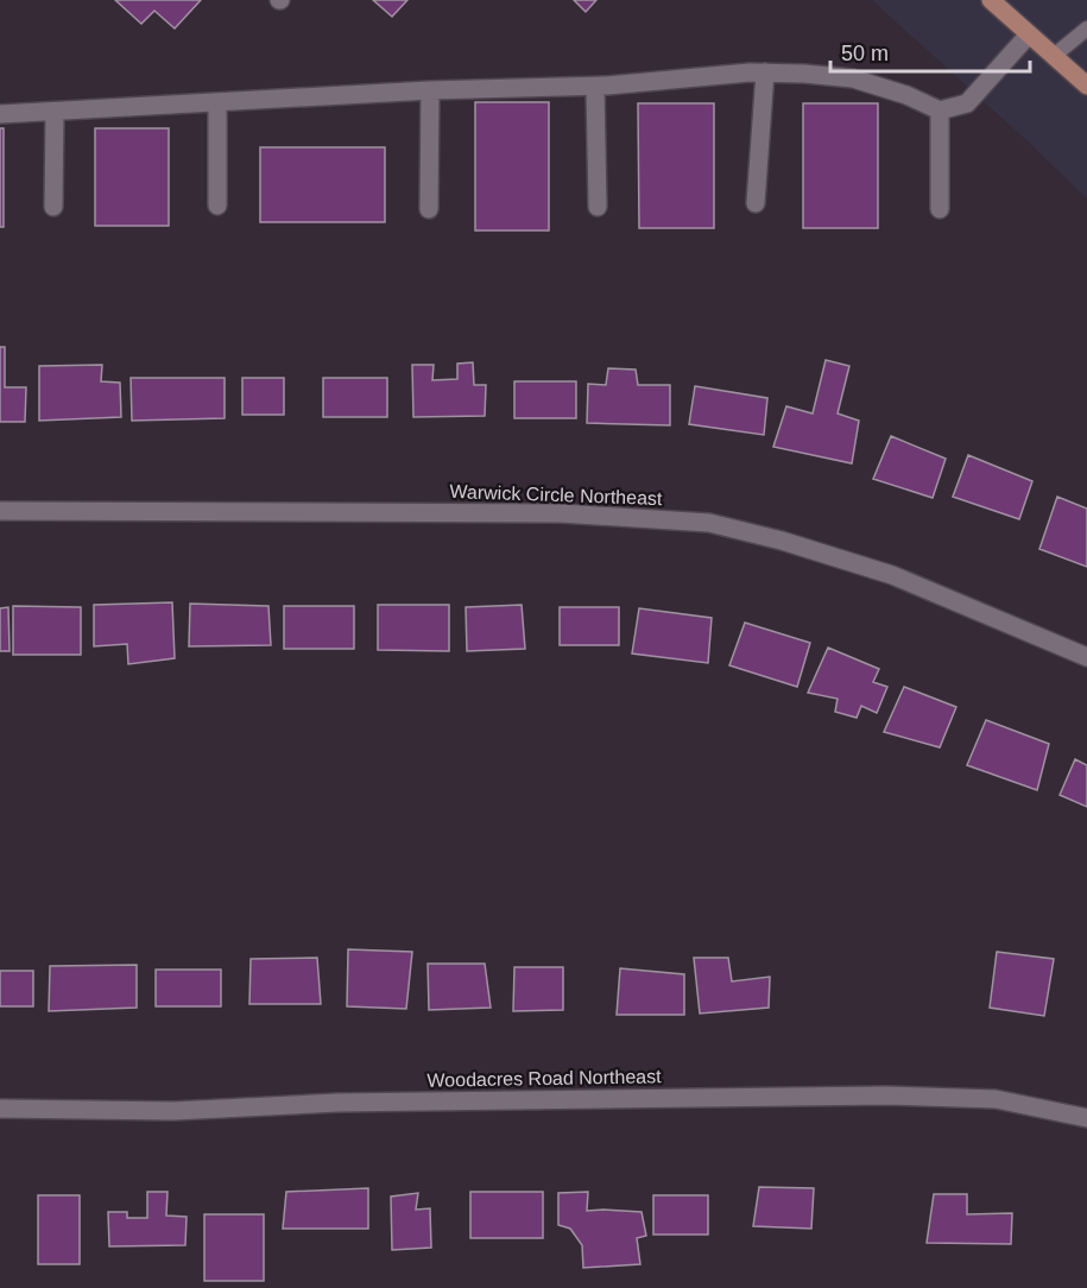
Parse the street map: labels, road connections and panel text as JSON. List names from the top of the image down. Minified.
{"streets":{"street":["Warwick Circle Northeast","Woodacres Road Northeast"]},"scale_bar":"50 m"}
